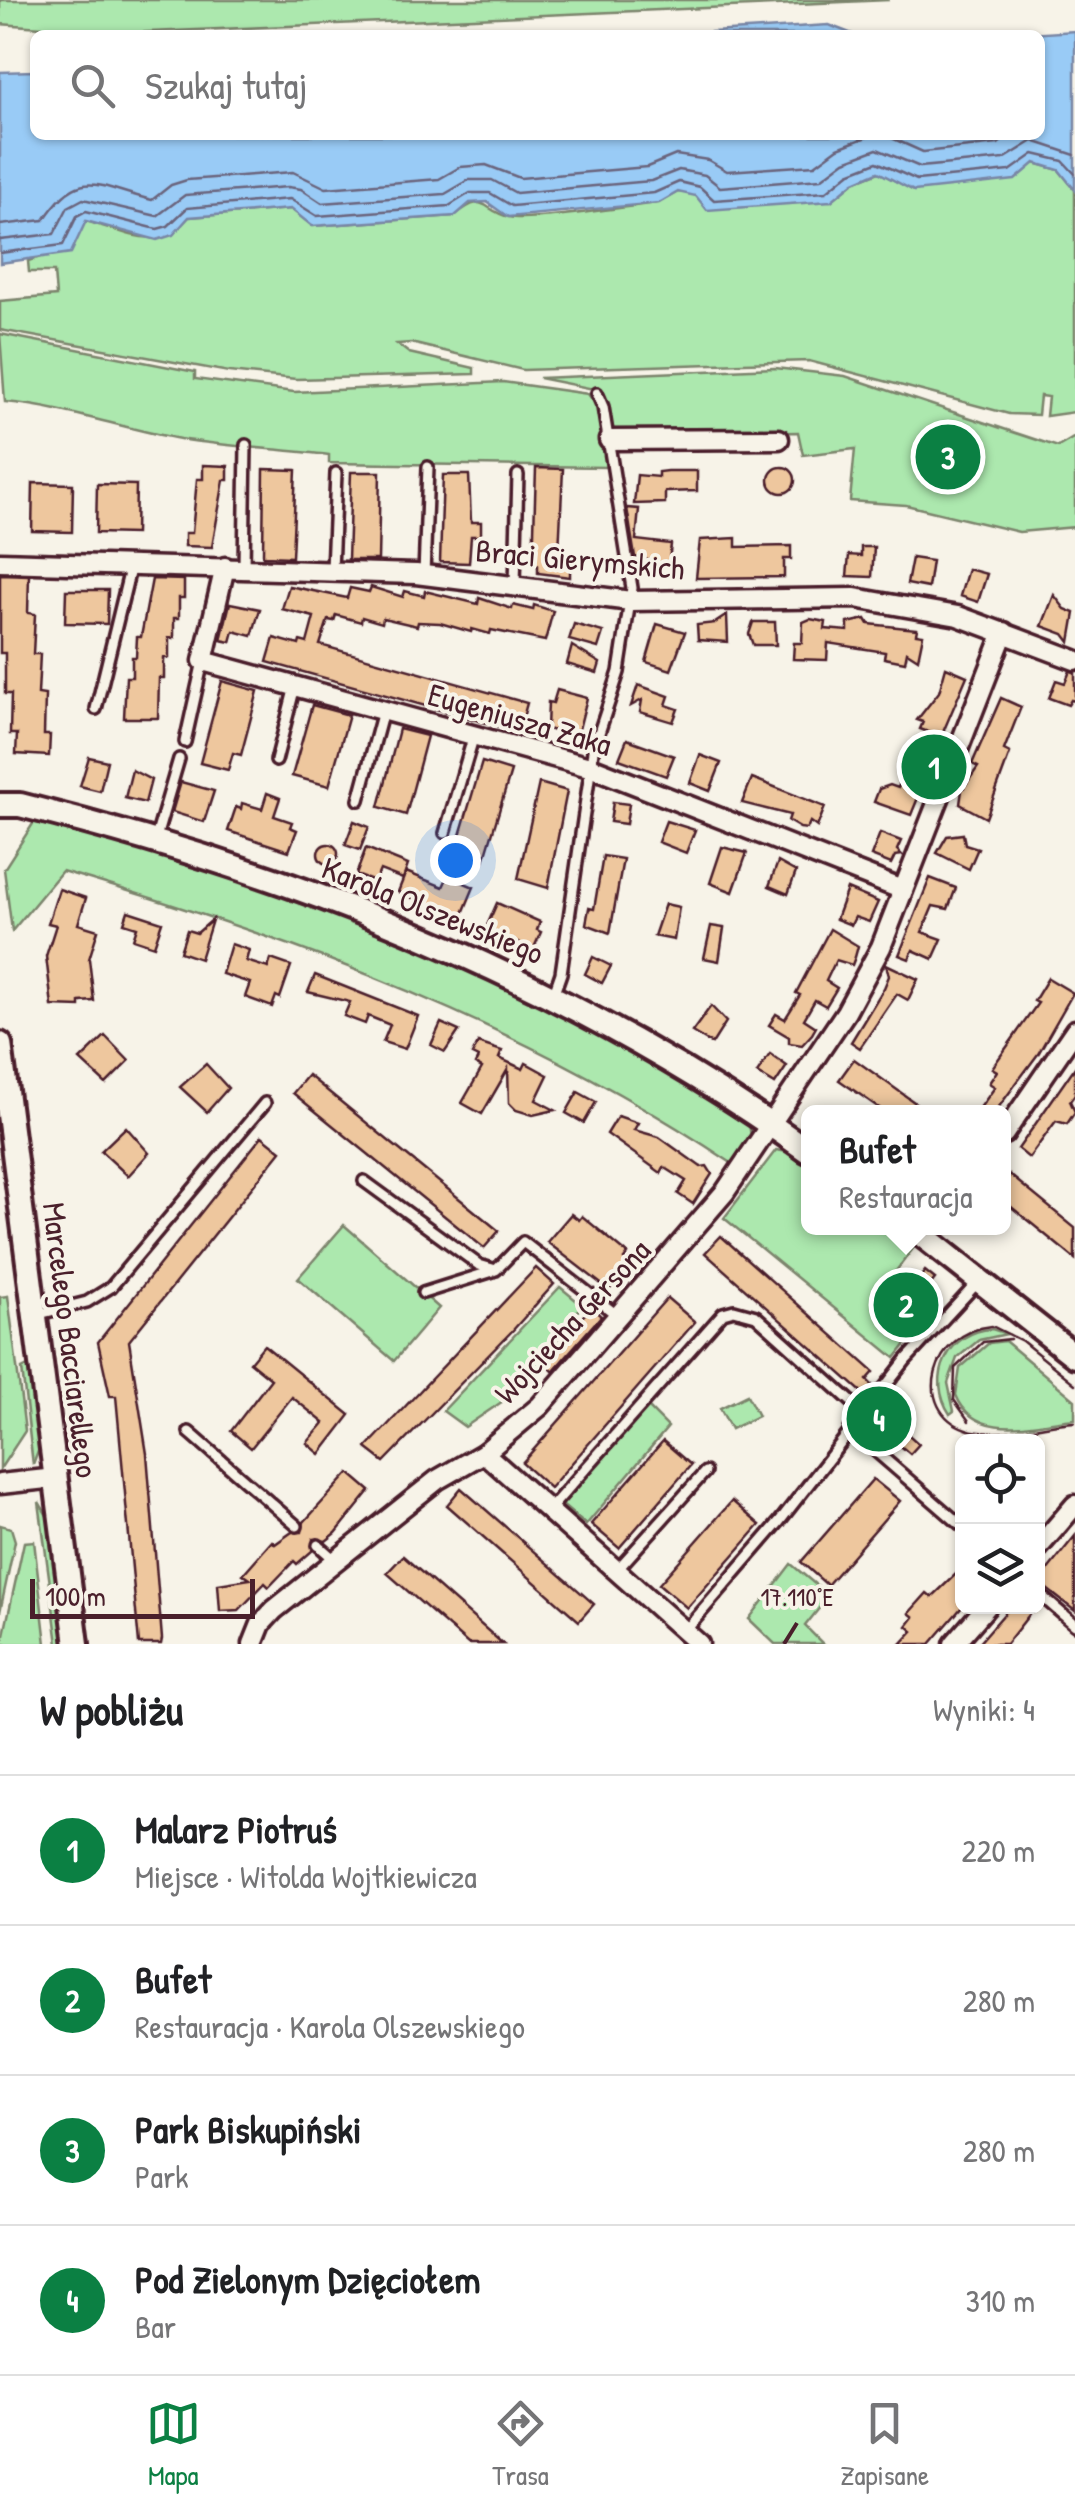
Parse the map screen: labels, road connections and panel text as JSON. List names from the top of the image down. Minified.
{"streets":{"street":["Braci Gierymskich","Eugeniusza Zaka","Karola Olszewskiego","Wojciecha Gersona","Marcelego Bacciarellego"]},"crossings":[["Braci Gierymskich","Wojciecha Gersona"],["Eugeniusza Zaka","Wojciecha Gersona"],["Karola Olszewskiego","Wojciecha Gersona"]],"scale_bar":"100 m","page":{"search":"Szukaj tutaj","pins":["3","1","2","4"],"popup":["Bufet","Restauracja"],"scale":"100 m","heading":["W pobliżu","Wyniki: 4"],"list":[{"mark":"1","name":"Malarz Piotruś","note":"Miejsce · Witolda Wojtkiewicza","value":"220 m"},{"mark":"2","name":"Bufet","note":"Restauracja · Karola Olszewskiego","value":"280 m"},{"mark":"3","name":"Park Biskupiński","note":"Park","value":"280 m"},{"mark":"4","name":"Pod Zielonym Dzięciołem","note":"Bar","value":"310 m"}],"nav":["Mapa","Trasa","Zapisane"]},"coordinates":["17.110°E"]}
